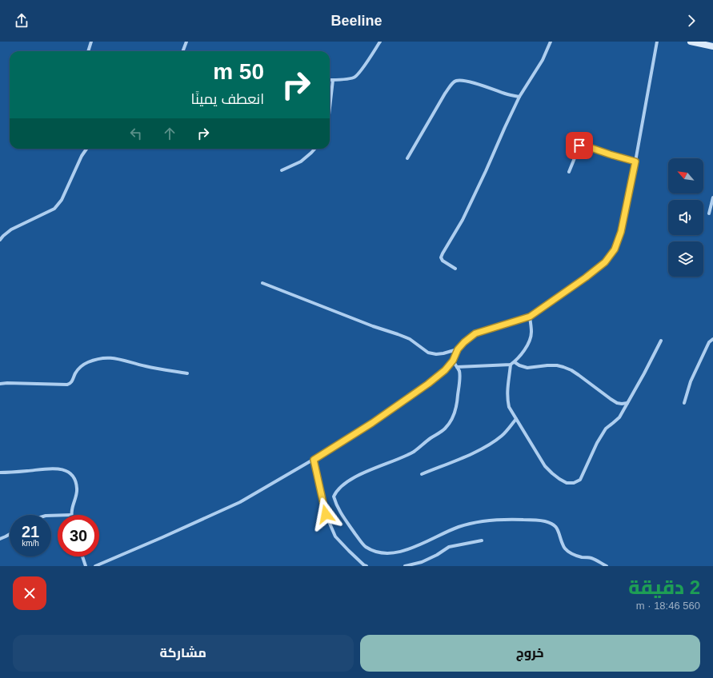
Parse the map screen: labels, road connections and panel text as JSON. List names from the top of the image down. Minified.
{"north":"top left","page":{"header":"Beeline","turn":["50 m","انعطف يمينًا"],"speed":"21 km/h","limit":"30","heading":["2 دقيقة","560 m · 18:46"],"buttons":["خروج","مشاركة"]}}
